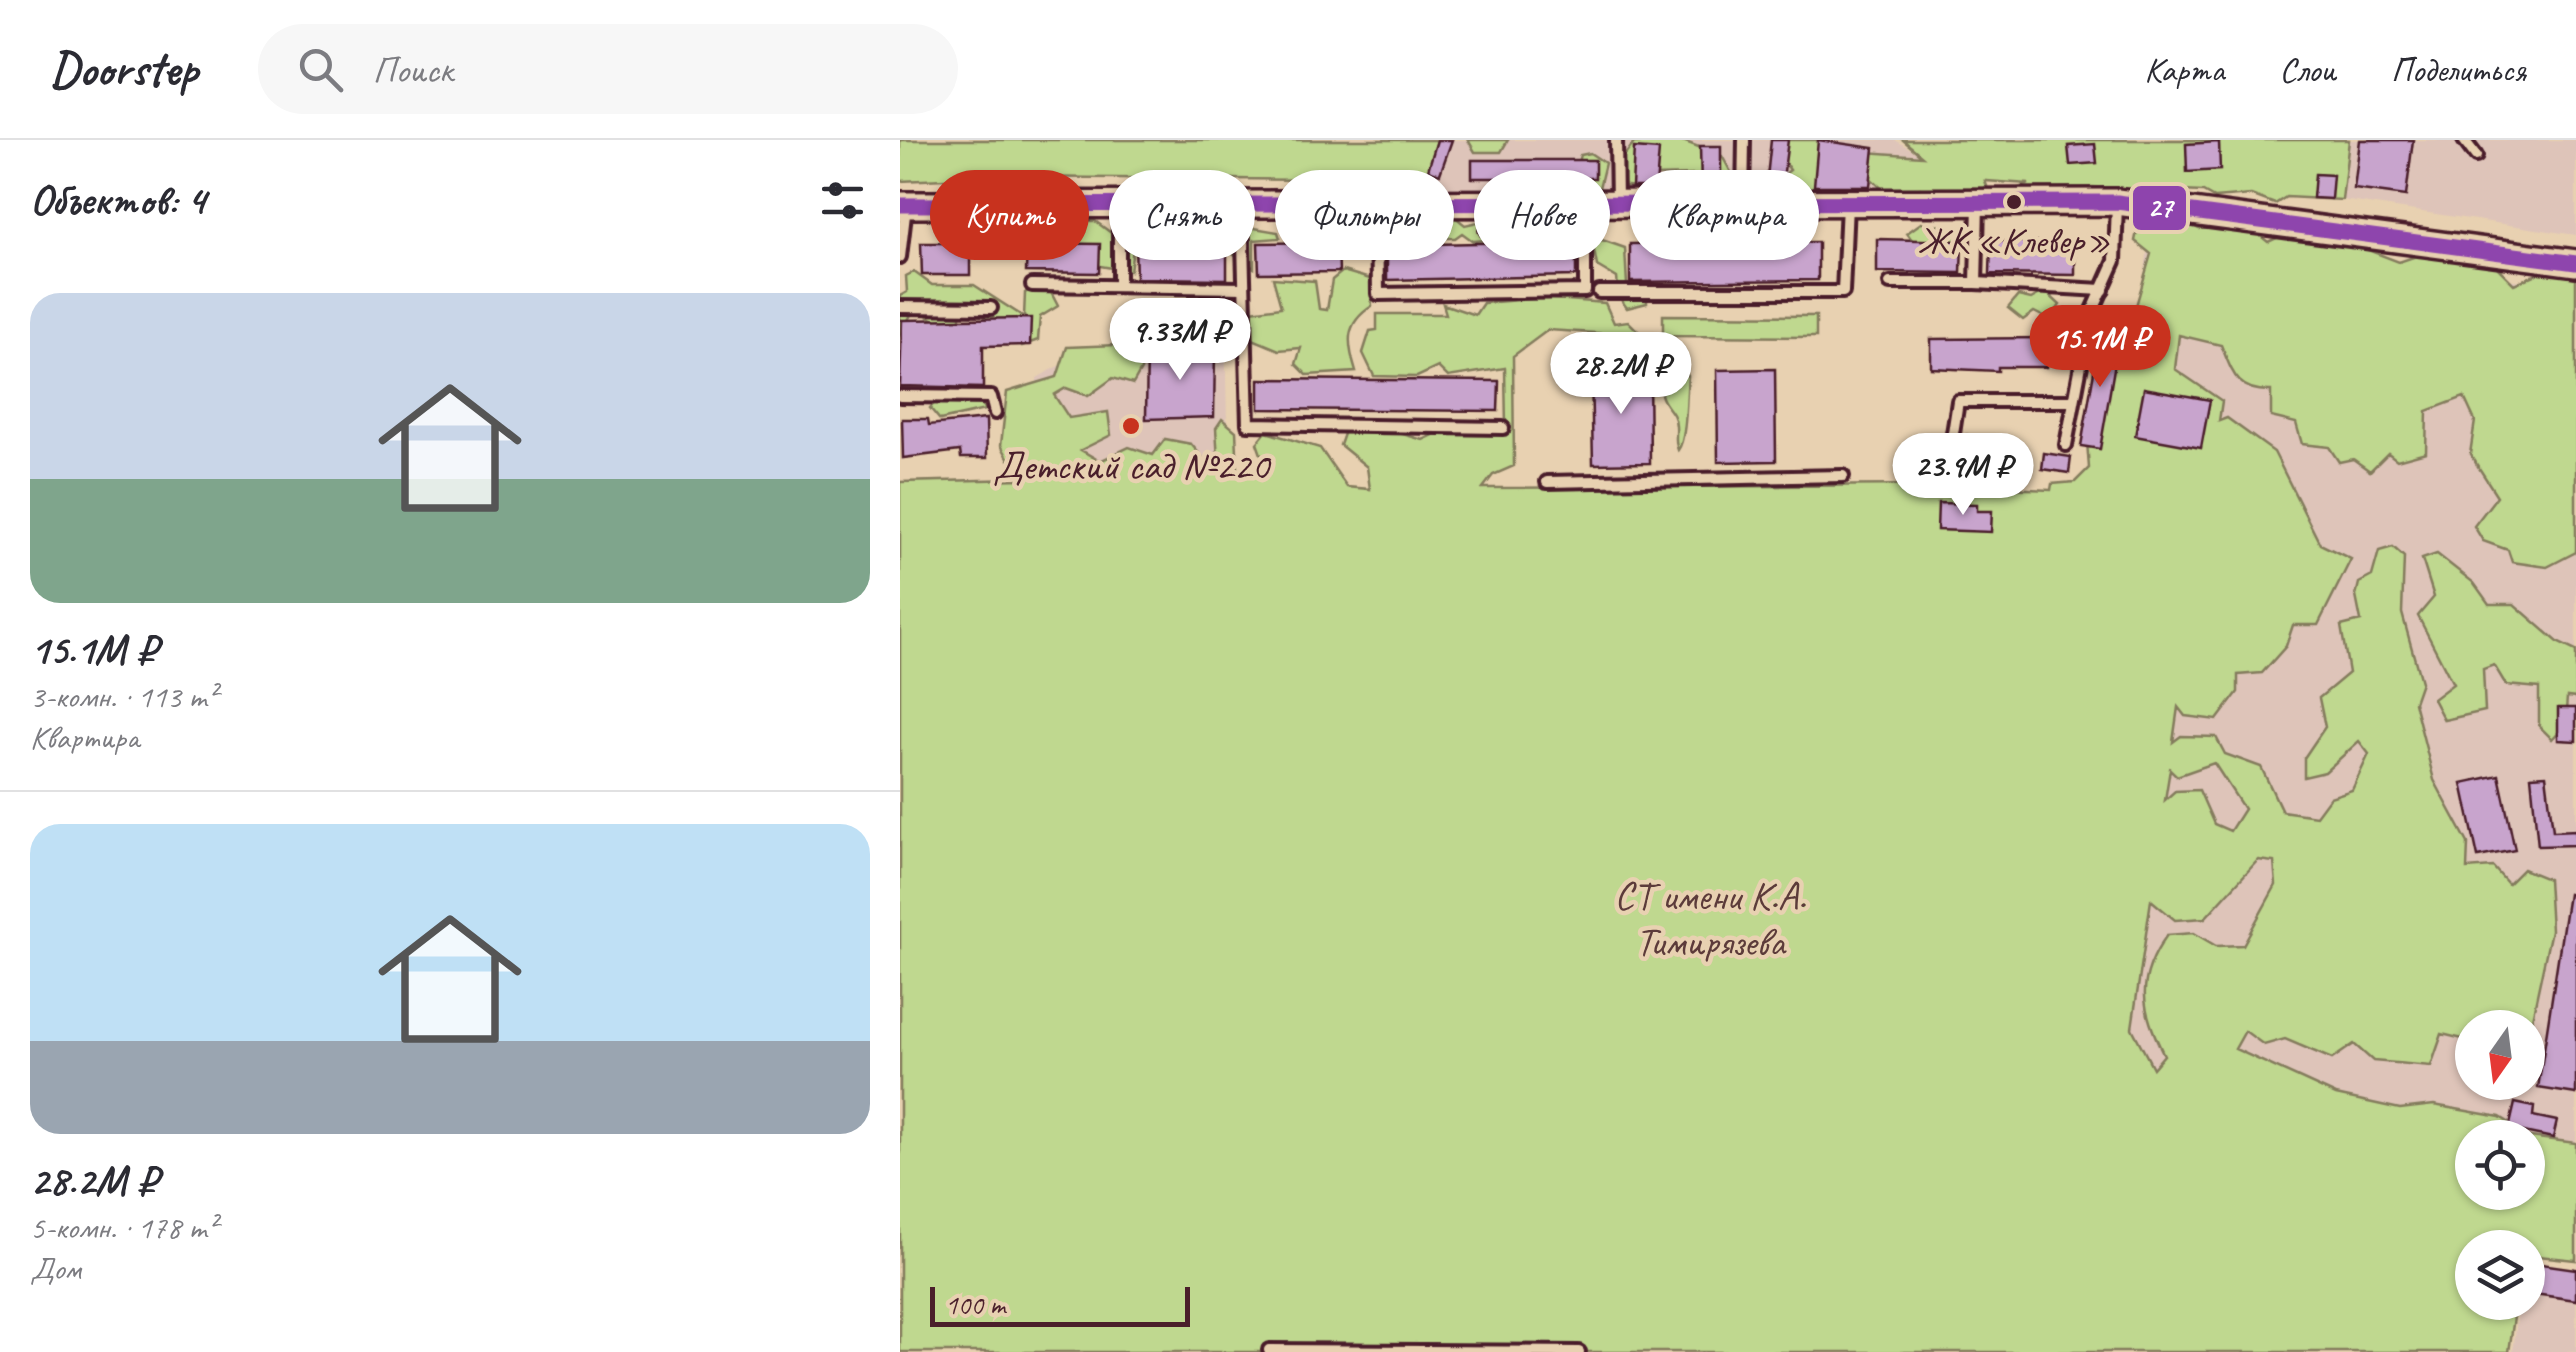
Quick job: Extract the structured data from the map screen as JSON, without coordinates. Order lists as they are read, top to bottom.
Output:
{
  "parks": ["СТ имени К.А. Тимирязева"],
  "places": ["ЖК «Клевер»", "Детский сад №220"],
  "lines": ["transit line 27"],
  "scale_bar": "100 m",
  "north": "bottom",
  "page": {
    "header": "Doorstep",
    "search": "Поиск",
    "nav": ["Карта", "Слои", "Поделиться"],
    "heading": "Объектов: 4",
    "chip": [
      "Купить",
      "Снять",
      "Фильтры",
      "Новое",
      "Квартира"
    ],
    "list": [
      {
        "name": "15.1M ₽",
        "note": "3-комн. · 113 m² · Квартира"
      },
      {
        "name": "28.2M ₽",
        "note": "5-комн. · 178 m² · Дом"
      }
    ],
    "price": [
      "9.33M ₽",
      "15.1M ₽",
      "28.2M ₽",
      "23.9M ₽"
    ],
    "scale": "100 m"
  }
}
